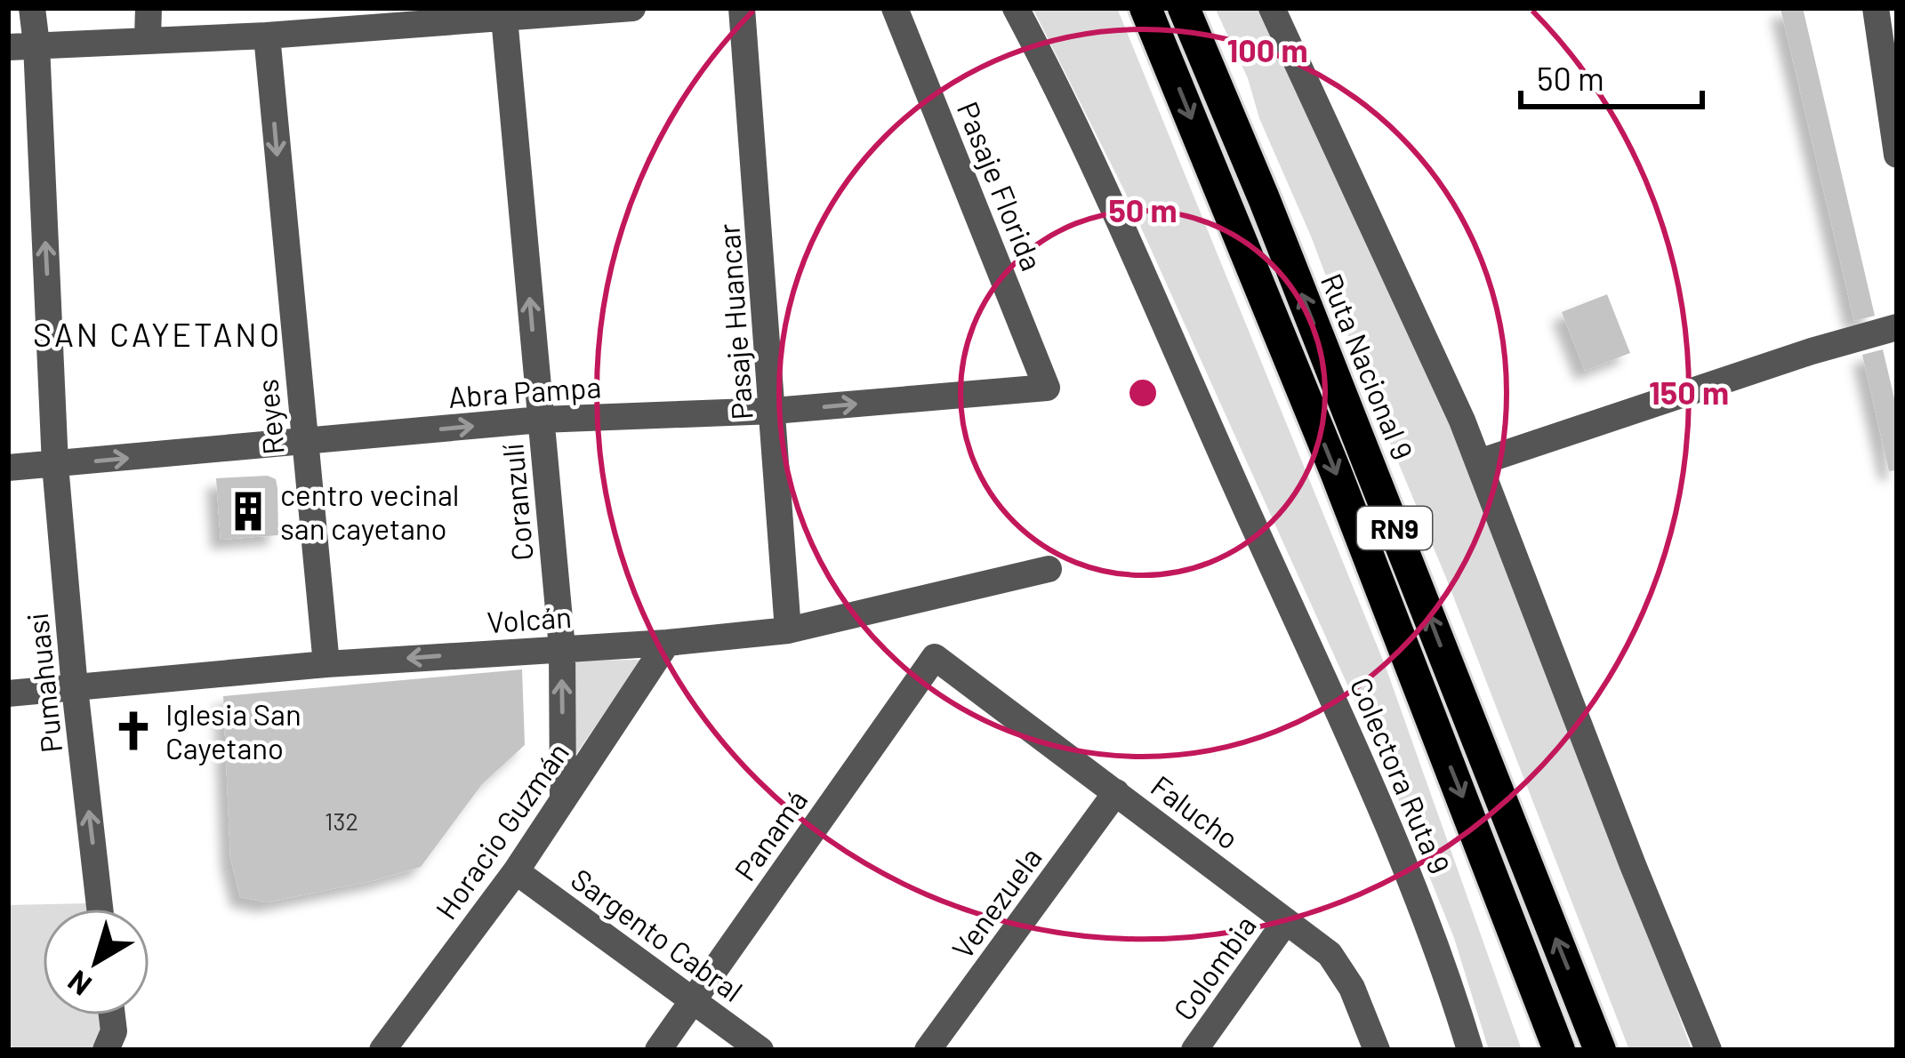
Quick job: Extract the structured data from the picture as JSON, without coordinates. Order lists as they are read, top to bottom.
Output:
{
  "streets": {
    "highway": ["Ruta Nacional 9", "RN9"],
    "street": [
      "Pasaje Florida",
      "Pasaje Huancar",
      "Abra Pampa",
      "Reyes",
      "Coranzulí",
      "Volcán",
      "Pumahuasi",
      "Colectora Ruta 9",
      "Falucho",
      "Horacio Guzmán",
      "Panamá",
      "Venezuela",
      "Sargento Cabral",
      "Colombia"
    ]
  },
  "crossings": [
    ["Pasaje Florida", "Abra Pampa"],
    ["Pasaje Huancar", "Abra Pampa"],
    ["Pasaje Huancar", "Volcán"],
    ["Abra Pampa", "Reyes"],
    ["Abra Pampa", "Coranzulí"],
    ["Abra Pampa", "Pumahuasi"],
    ["Reyes", "Volcán"],
    ["Coranzulí", "Volcán"],
    ["Coranzulí", "Horacio Guzmán"],
    ["Volcán", "Pumahuasi"],
    ["Volcán", "Horacio Guzmán"],
    ["Falucho", "Panamá"],
    ["Falucho", "Venezuela"],
    ["Falucho", "Colombia"],
    ["Horacio Guzmán", "Sargento Cabral"],
    ["Panamá", "Sargento Cabral"]
  ],
  "one_way": [
    "Abra Pampa",
    "Reyes",
    "Coranzulí",
    "Pumahuasi"
  ],
  "districts": ["SAN CAYETANO"],
  "places": {
    "building": ["centro vecinal san cayetano"],
    "church": ["Iglesia San Cayetano"]
  },
  "house_numbers": ["132"],
  "scale_bar": "50 m",
  "north": "bottom left",
  "rings": ["100 m", "50 m", "150 m"]
}
